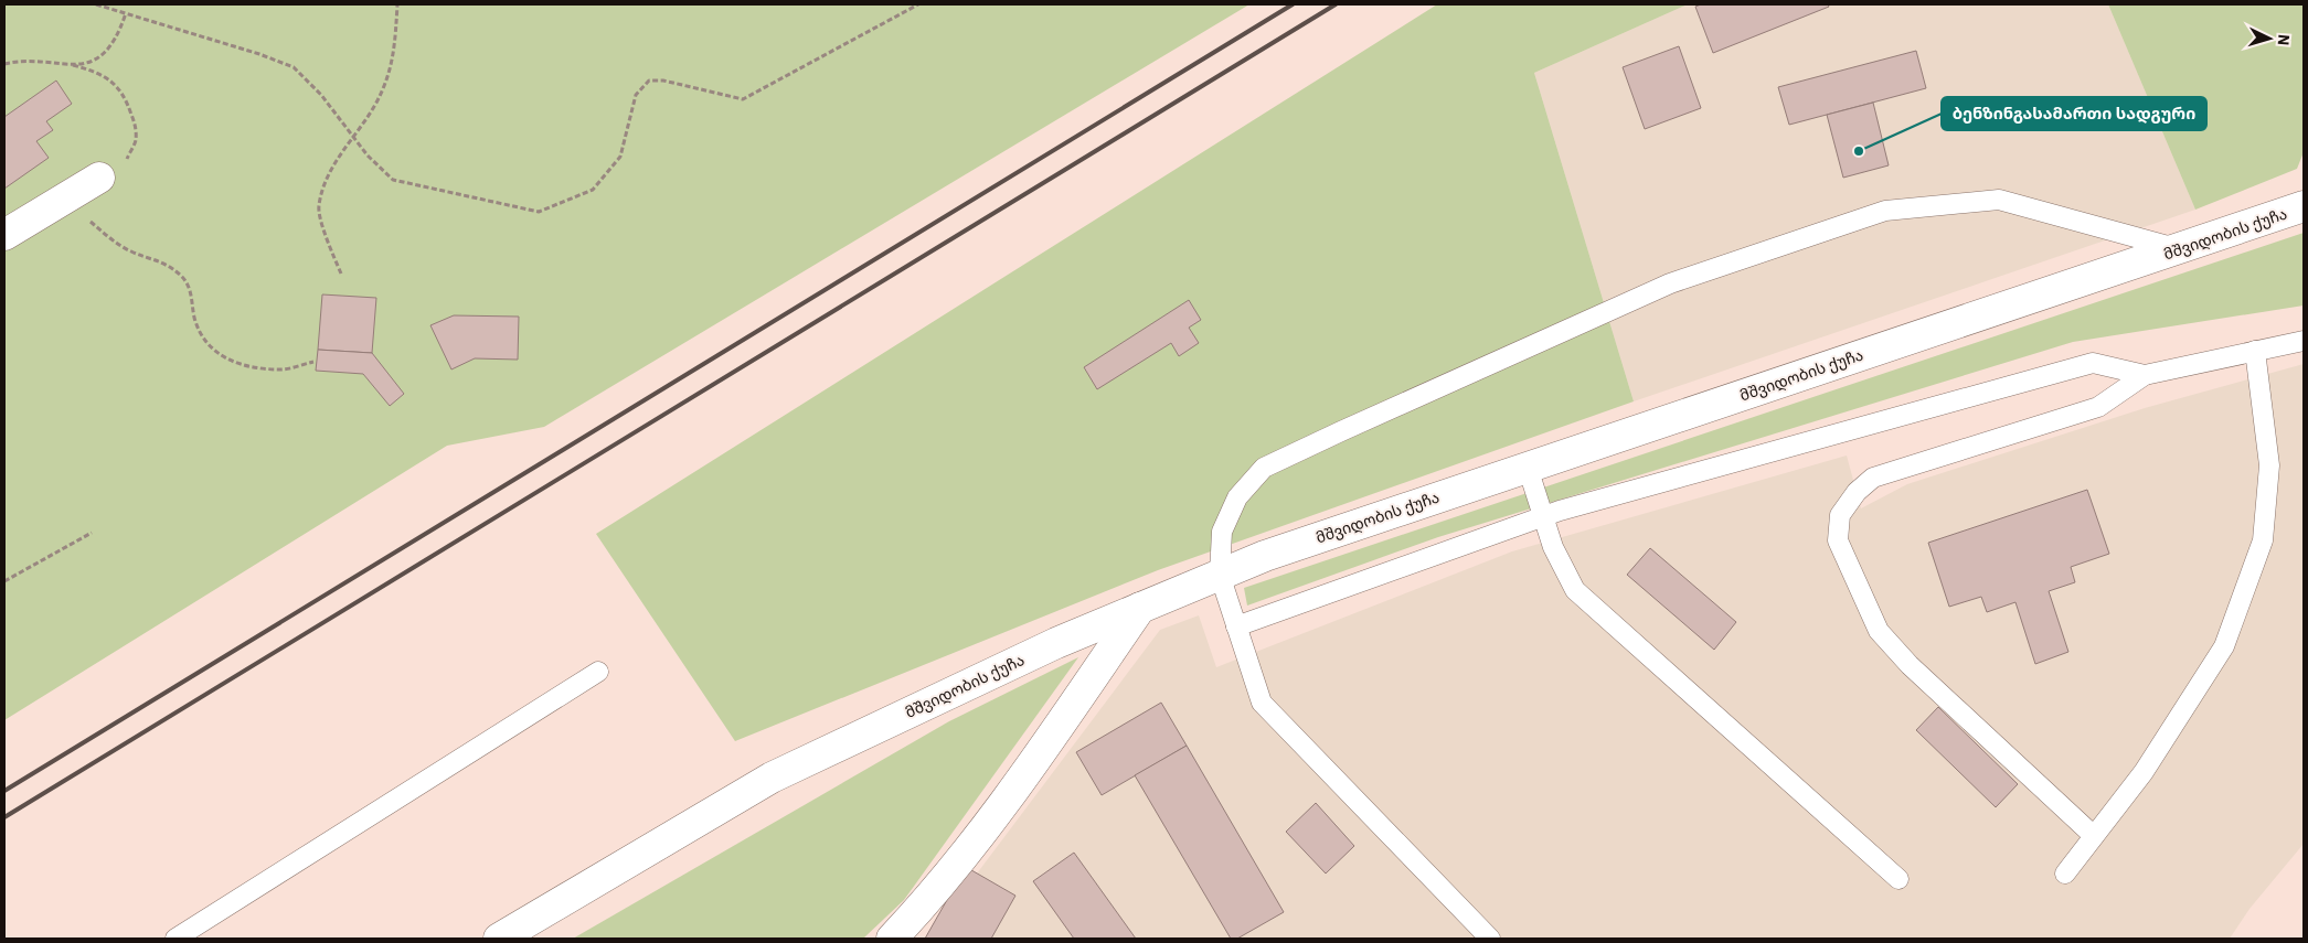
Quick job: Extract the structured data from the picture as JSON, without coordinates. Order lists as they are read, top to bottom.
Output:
{
  "streets": {
    "main road": ["მშვიდობის ქუჩა"]
  },
  "places": ["ბენზინგასამართი სადგური"],
  "north": "right"
}
